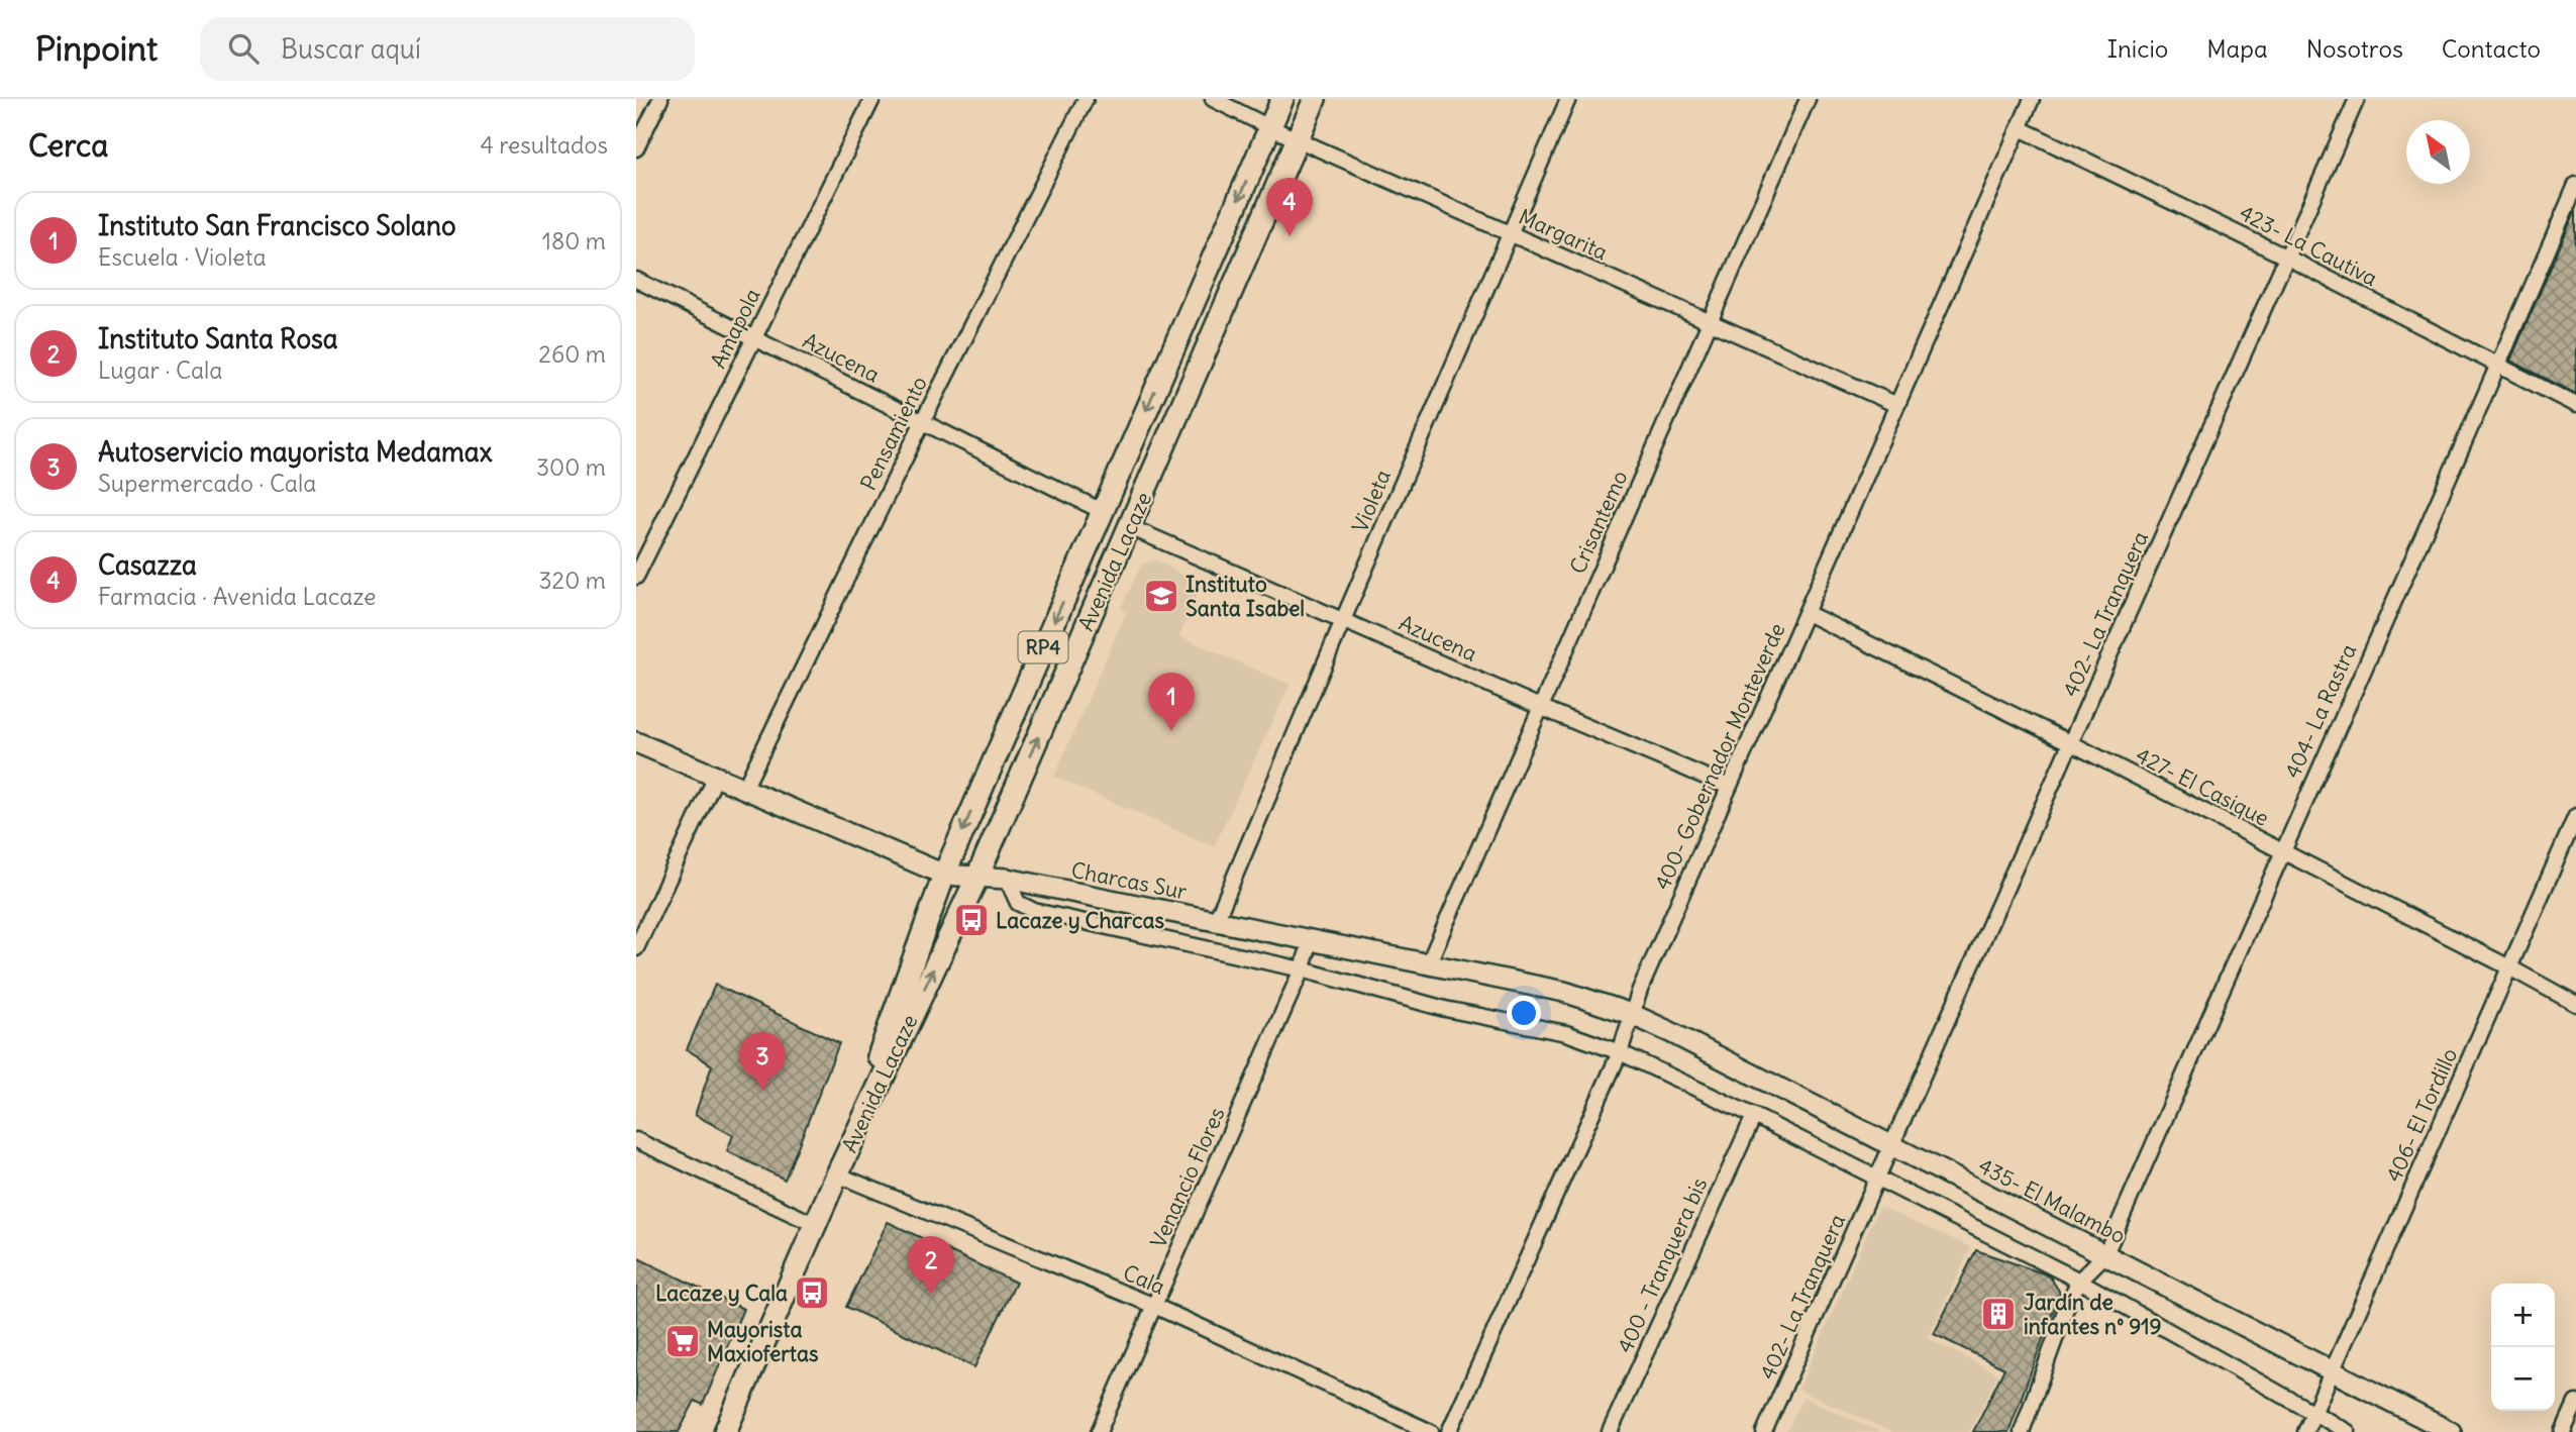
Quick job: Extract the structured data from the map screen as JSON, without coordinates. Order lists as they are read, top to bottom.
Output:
{
  "streets": {
    "main road": [
      "Avenida Lacaze",
      "RP4",
      "Charcas Sur",
      "435- El Malambo"
    ],
    "street": [
      "Margarita",
      "423- La Cautiva",
      "Amapola",
      "Azucena",
      "Pensamiento",
      "Violeta",
      "Crisantemo",
      "402- La Tranquera",
      "404- La Rastra",
      "400- Gobernador Monteverde",
      "427- El Casique",
      "406- El Tordillo",
      "Venancio Flores",
      "400 - Tranquera bis",
      "Cala"
    ]
  },
  "crossings": [
    ["Margarita", "Violeta"],
    ["Margarita", "Crisantemo"],
    ["Margarita", "Avenida Lacaze"],
    ["Margarita", "400- Gobernador Monteverde"],
    ["423- La Cautiva", "402- La Tranquera"],
    ["423- La Cautiva", "404- La Rastra"],
    ["423- La Cautiva", "400- Gobernador Monteverde"],
    ["Amapola", "Azucena"],
    ["Azucena", "Pensamiento"],
    ["Azucena", "Violeta"],
    ["Azucena", "Crisantemo"],
    ["Azucena", "Avenida Lacaze"],
    ["Azucena", "400- Gobernador Monteverde"],
    ["Pensamiento", "Charcas Sur"],
    ["Violeta", "Charcas Sur"],
    ["Crisantemo", "Charcas Sur"],
    ["Avenida Lacaze", "Charcas Sur"],
    ["Avenida Lacaze", "Cala"],
    ["402- La Tranquera", "427- El Casique"],
    ["402- La Tranquera", "435- El Malambo"],
    ["404- La Rastra", "427- El Casique"],
    ["404- La Rastra", "435- El Malambo"],
    ["400- Gobernador Monteverde", "427- El Casique"],
    ["400- Gobernador Monteverde", "Charcas Sur"],
    ["400- Gobernador Monteverde", "435- El Malambo"],
    ["427- El Casique", "406- El Tordillo"],
    ["Charcas Sur", "Venancio Flores"],
    ["Charcas Sur", "435- El Malambo"],
    ["406- El Tordillo", "435- El Malambo"],
    ["Venancio Flores", "Cala"]
  ],
  "places": {
    "school or university": ["Instituto Santa Isabel"],
    "bus stop": ["Lacaze y Charcas", "Lacaze y Cala"],
    "building": ["Jardín de infantes n° 919"],
    "supermarket": ["Mayorista Maxiofertas"]
  },
  "north": "top left",
  "page": {
    "header": "Pinpoint",
    "search": "Buscar aquí",
    "nav": [
      "Inicio",
      "Mapa",
      "Nosotros",
      "Contacto"
    ],
    "heading": ["Cerca", "4 resultados"],
    "pins": [
      "4",
      "1",
      "3",
      "2"
    ],
    "list": [
      {
        "mark": "1",
        "name": "Instituto San Francisco Solano",
        "note": "Escuela · Violeta",
        "value": "180 m"
      },
      {
        "mark": "2",
        "name": "Instituto Santa Rosa",
        "note": "Lugar · Cala",
        "value": "260 m"
      },
      {
        "mark": "3",
        "name": "Autoservicio mayorista Medamax",
        "note": "Supermercado · Cala",
        "value": "300 m"
      },
      {
        "mark": "4",
        "name": "Casazza",
        "note": "Farmacia · Avenida Lacaze",
        "value": "320 m"
      }
    ],
    "map_buttons": ["+", "−"]
  }
}
